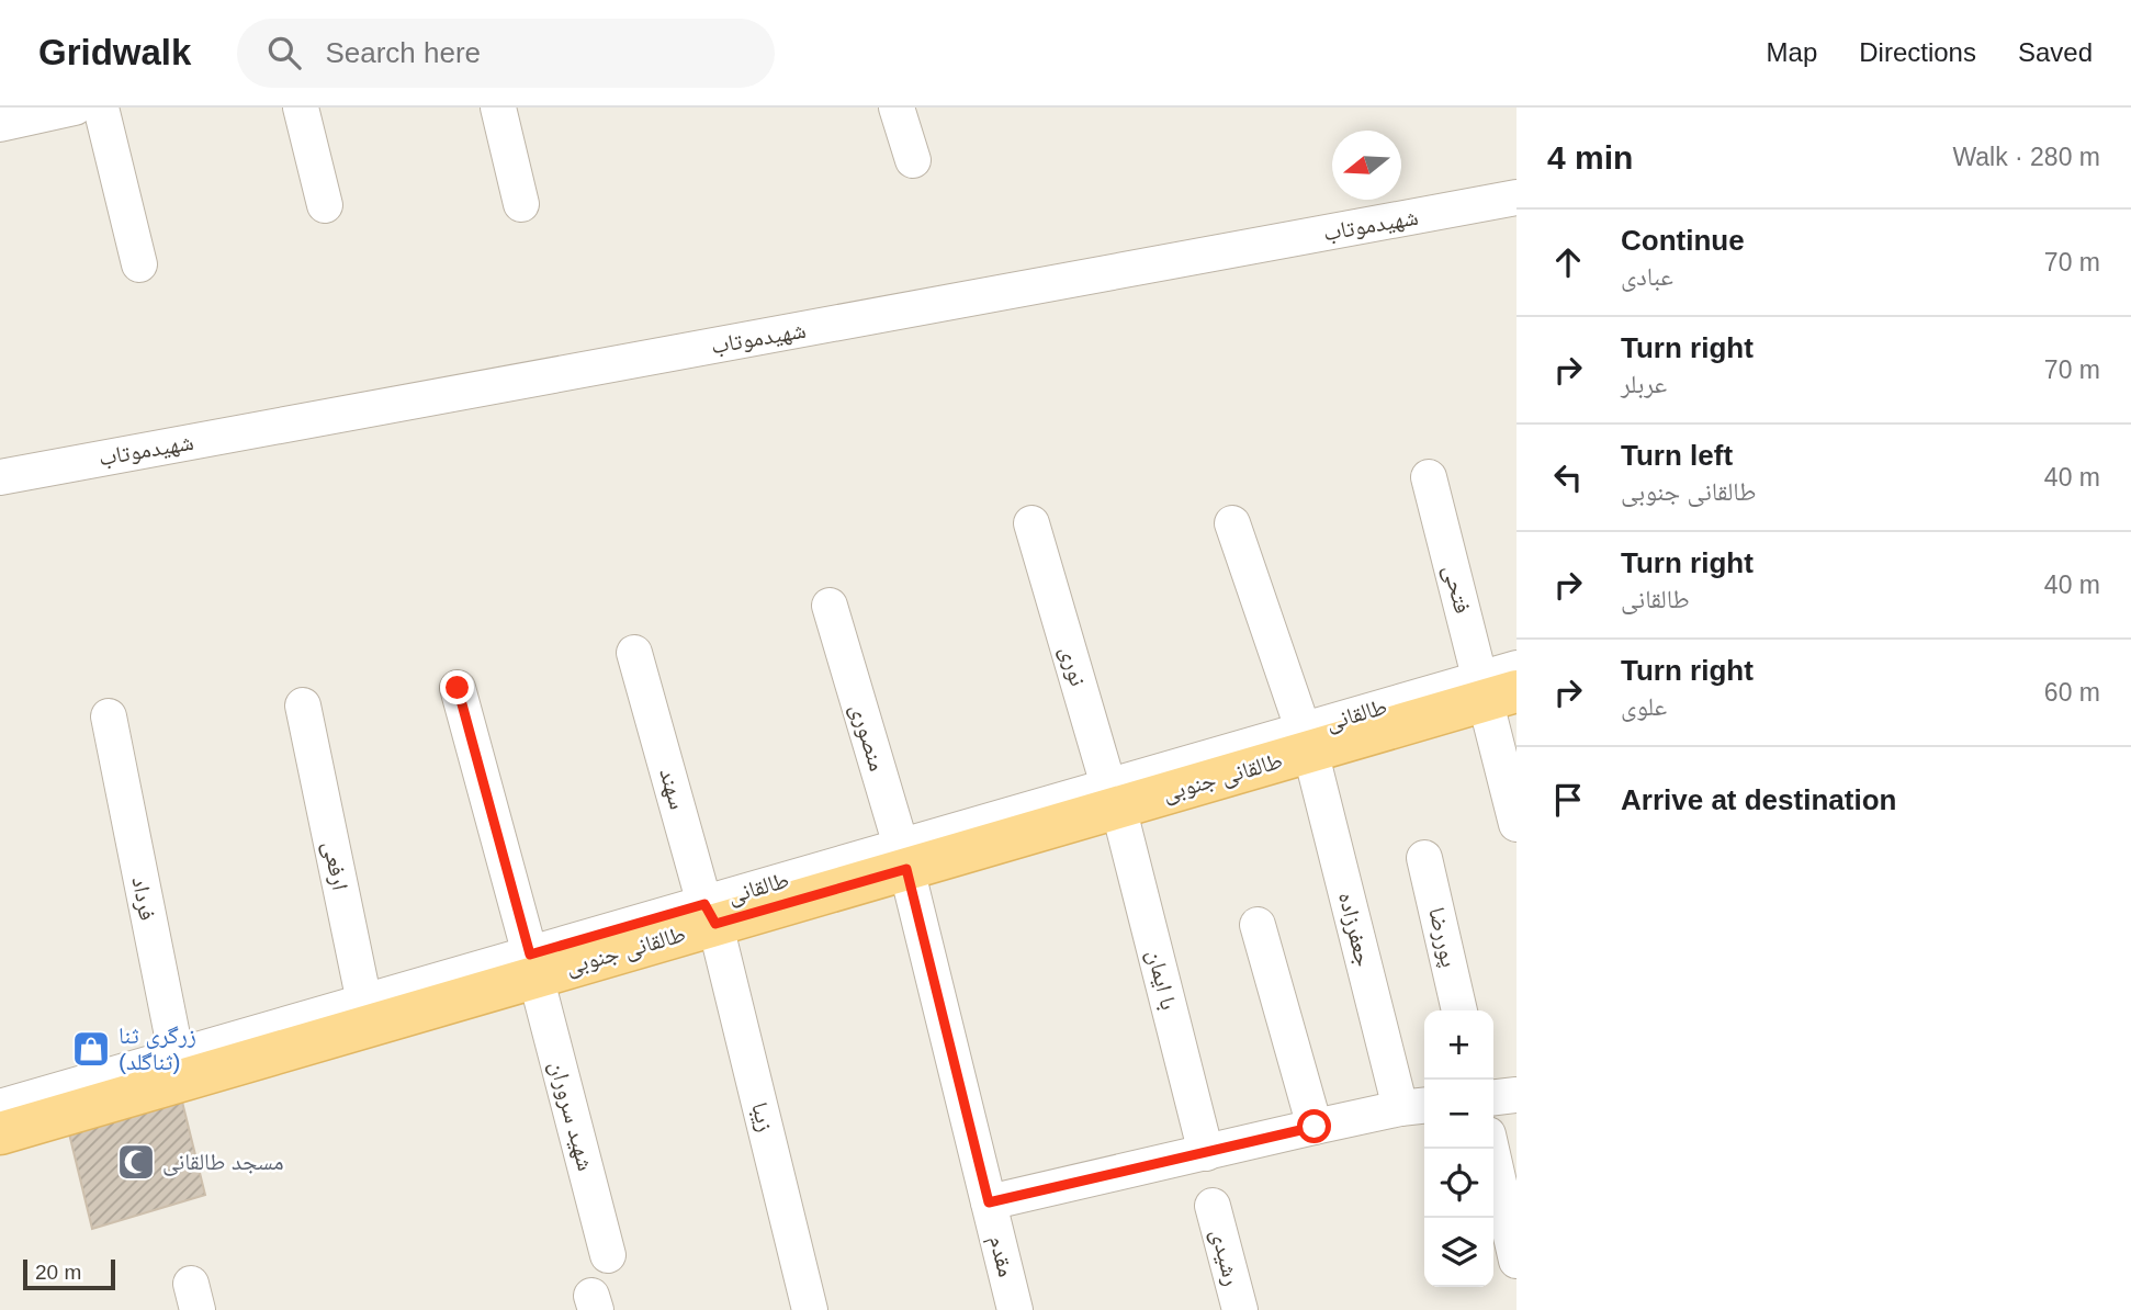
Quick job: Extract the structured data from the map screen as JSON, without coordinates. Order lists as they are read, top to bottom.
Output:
{
  "streets": {
    "main road": ["طالقانی جنوبی"],
    "street": [
      "شهیدموتاب",
      "فتحی",
      "نوری",
      "منصوری",
      "سهند",
      "ارفعی",
      "فرداد",
      "جعفرزاده",
      "پوررضا",
      "با ایمان",
      "شهید سروران",
      "زیبا",
      "مقدم",
      "رشیدی"
    ]
  },
  "crossings": [
    ["فتحی", "طالقانی جنوبی"],
    ["نوری", "طالقانی جنوبی"],
    ["نوری", "با ایمان"],
    ["منصوری", "طالقانی جنوبی"],
    ["منصوری", "مقدم"],
    ["طالقانی جنوبی", "سهند"],
    ["طالقانی جنوبی", "ارفعی"],
    ["طالقانی جنوبی", "فرداد"],
    ["طالقانی جنوبی", "جعفرزاده"],
    ["طالقانی جنوبی", "با ایمان"],
    ["طالقانی جنوبی", "شهید سروران"],
    ["طالقانی جنوبی", "زیبا"],
    ["سهند", "زیبا"]
  ],
  "places": {
    "shop": ["زرگری ثنا (ثناگلد)"],
    "mosque": ["مسجد طالقانی"]
  },
  "scale_bar": "20 m",
  "north": "left",
  "page": {
    "header": "Gridwalk",
    "search": "Search here",
    "nav": ["Map", "Directions", "Saved"],
    "heading": ["4 min", "Walk · 280 m"],
    "list": [
      ["Continue", "عبادی", "70 m"],
      ["Turn right", "عربلر", "70 m"],
      ["Turn left", "طالقانی جنوبی", "40 m"],
      ["Turn right", "طالقانی", "40 m"],
      ["Turn right", "علوی", "60 m"],
      "Arrive at destination"
    ],
    "map_buttons": ["+", "−"],
    "scale": "20 m"
  }
}
